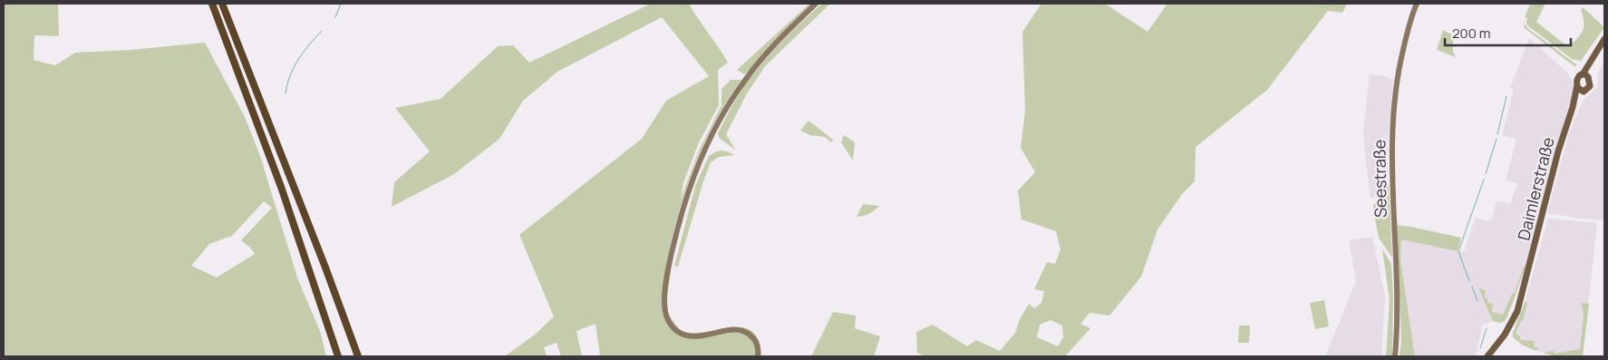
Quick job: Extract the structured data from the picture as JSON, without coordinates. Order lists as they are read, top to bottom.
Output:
{
  "streets": {
    "main road": ["Seestraße", "Daimlerstraße"]
  },
  "scale_bar": "200 m"
}
